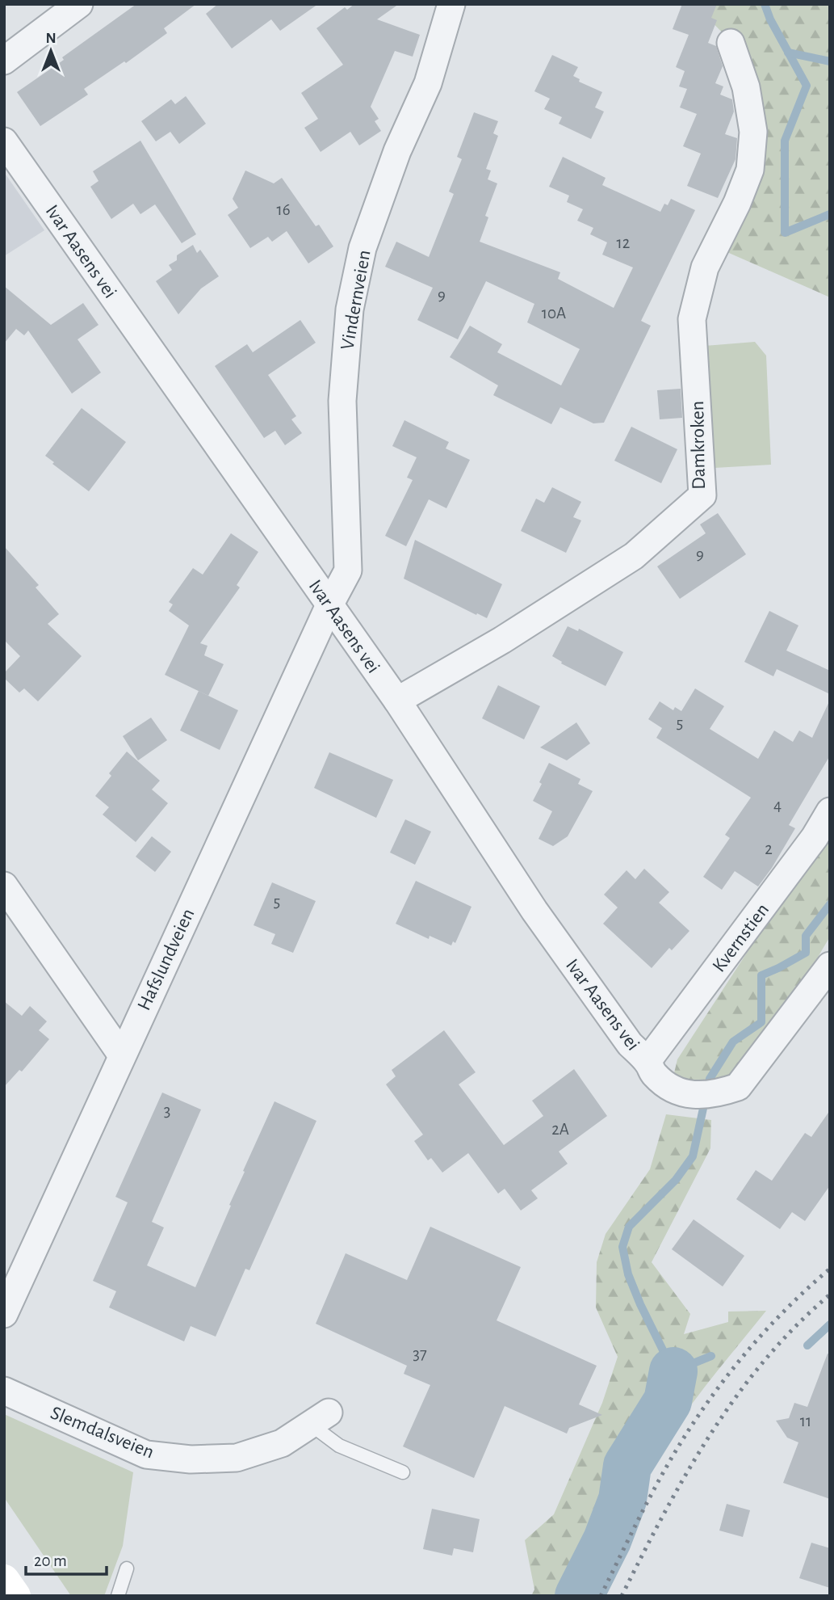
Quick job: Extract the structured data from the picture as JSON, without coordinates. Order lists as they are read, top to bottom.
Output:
{
  "streets": {
    "street": [
      "Ivar Aasens vei",
      "Vindernveien",
      "Damkroken",
      "Kvernstien",
      "Hafslundveien",
      "Slemdalsveien"
    ]
  },
  "crossings": [
    ["Ivar Aasens vei", "Vindernveien"],
    ["Ivar Aasens vei", "Damkroken"],
    ["Ivar Aasens vei", "Kvernstien"],
    ["Ivar Aasens vei", "Hafslundveien"],
    ["Vindernveien", "Hafslundveien"]
  ],
  "house_numbers": [
    "16",
    "12",
    "9",
    "10A",
    "9",
    "5",
    "4",
    "2",
    "5",
    "3",
    "2A",
    "37",
    "11"
  ],
  "scale_bar": "20 m",
  "north": "top"
}
